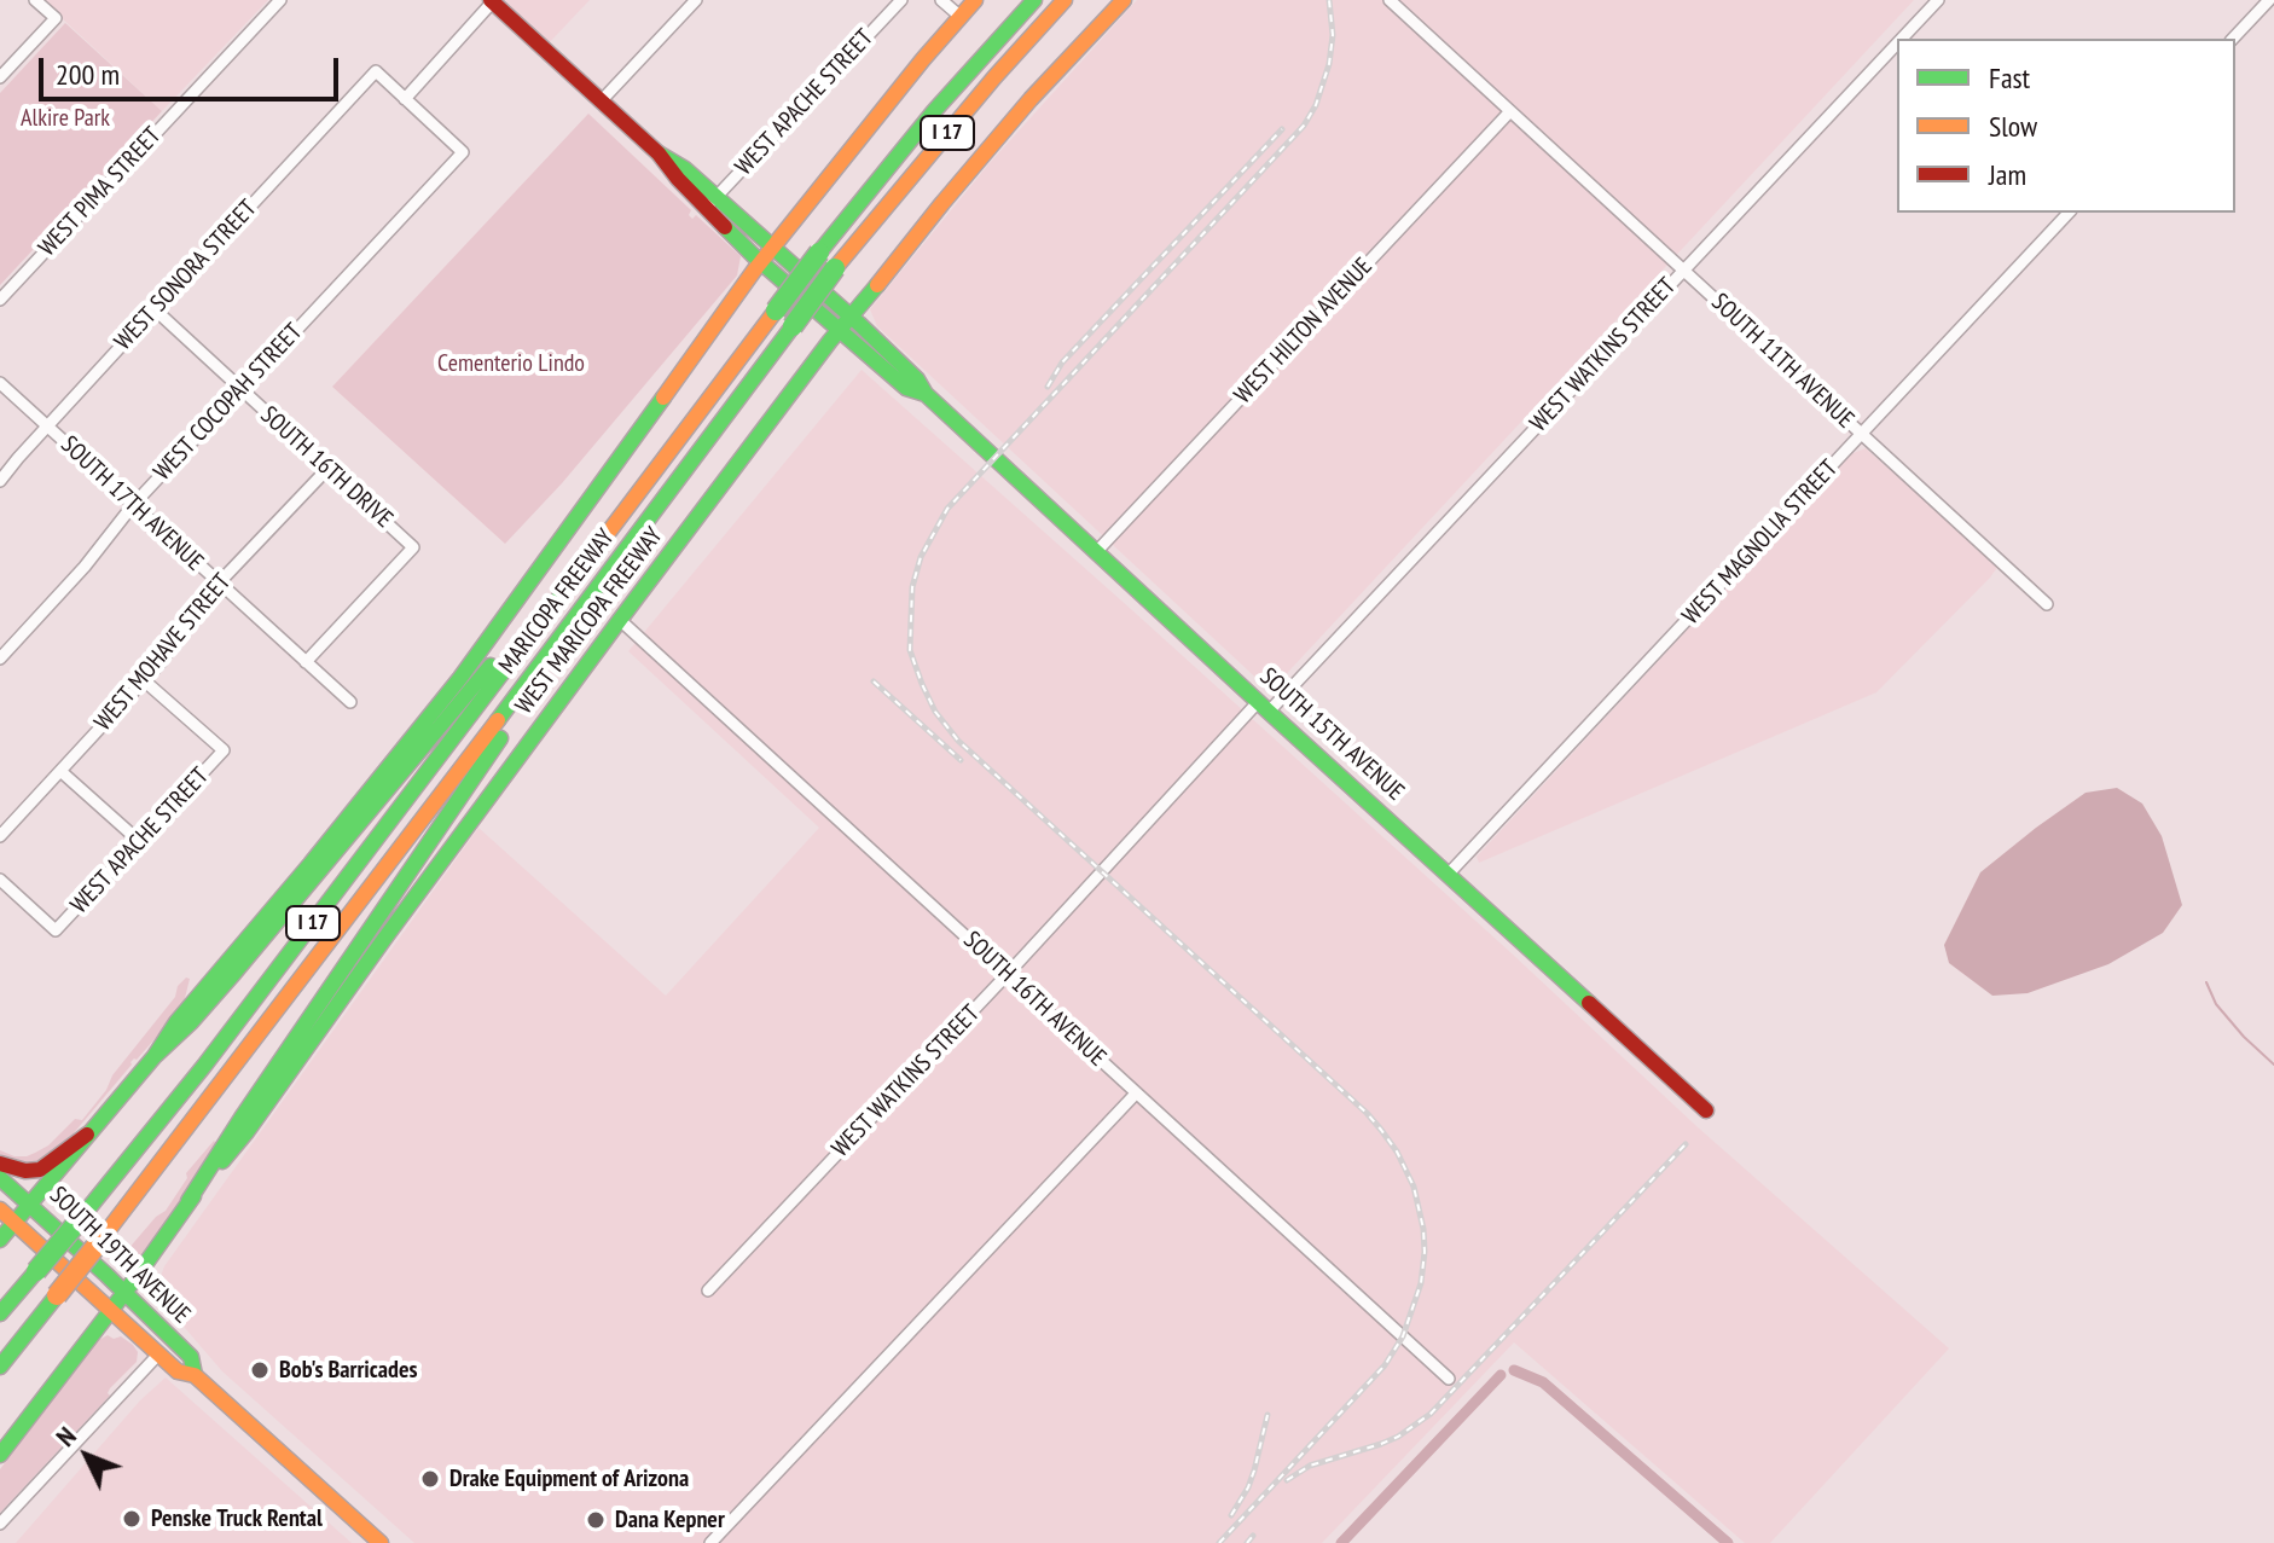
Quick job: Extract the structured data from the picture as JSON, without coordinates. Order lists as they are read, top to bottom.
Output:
{
  "streets": {
    "main road": [
      "I 17",
      "MARICOPA FREEWAY",
      "WEST MARICOPA FREEWAY",
      "SOUTH 15TH AVENUE",
      "SOUTH 19TH AVENUE"
    ],
    "street": [
      "WEST APACHE STREET",
      "WEST PIMA STREET",
      "WEST SONORA STREET",
      "WEST HILTON AVENUE",
      "WEST WATKINS STREET",
      "SOUTH 11TH AVENUE",
      "WEST COCOPAH STREET",
      "SOUTH 16TH DRIVE",
      "SOUTH 17TH AVENUE",
      "WEST MAGNOLIA STREET",
      "WEST MOHAVE STREET",
      "SOUTH 16TH AVENUE"
    ]
  },
  "crossings": [
    ["WEST APACHE STREET", "WEST MOHAVE STREET"],
    ["WEST APACHE STREET", "SOUTH 15TH AVENUE"],
    ["WEST SONORA STREET", "WEST COCOPAH STREET"],
    ["WEST SONORA STREET", "SOUTH 16TH DRIVE"],
    ["WEST SONORA STREET", "SOUTH 17TH AVENUE"],
    ["WEST HILTON AVENUE", "SOUTH 11TH AVENUE"],
    ["WEST HILTON AVENUE", "SOUTH 15TH AVENUE"],
    ["WEST WATKINS STREET", "SOUTH 11TH AVENUE"],
    ["WEST WATKINS STREET", "SOUTH 15TH AVENUE"],
    ["WEST WATKINS STREET", "SOUTH 16TH AVENUE"],
    ["SOUTH 11TH AVENUE", "WEST MAGNOLIA STREET"],
    ["WEST COCOPAH STREET", "SOUTH 16TH DRIVE"],
    ["WEST COCOPAH STREET", "SOUTH 17TH AVENUE"],
    ["SOUTH 16TH DRIVE", "SOUTH 17TH AVENUE"],
    ["SOUTH 16TH DRIVE", "WEST MOHAVE STREET"],
    ["SOUTH 17TH AVENUE", "WEST MOHAVE STREET"],
    ["WEST MAGNOLIA STREET", "SOUTH 15TH AVENUE"],
    ["WEST MARICOPA FREEWAY", "SOUTH 15TH AVENUE"],
    ["WEST MARICOPA FREEWAY", "SOUTH 16TH AVENUE"],
    ["WEST MARICOPA FREEWAY", "SOUTH 19TH AVENUE"]
  ],
  "parks": ["Alkire Park", "Cementerio Lindo"],
  "places": [
    "Bob's Barricades",
    "Drake Equipment of Arizona",
    "Penske Truck Rental",
    "Dana Kepner"
  ],
  "legend": ["Fast", "Slow", "Jam"],
  "scale_bar": "200 m",
  "north": "top left"
}
